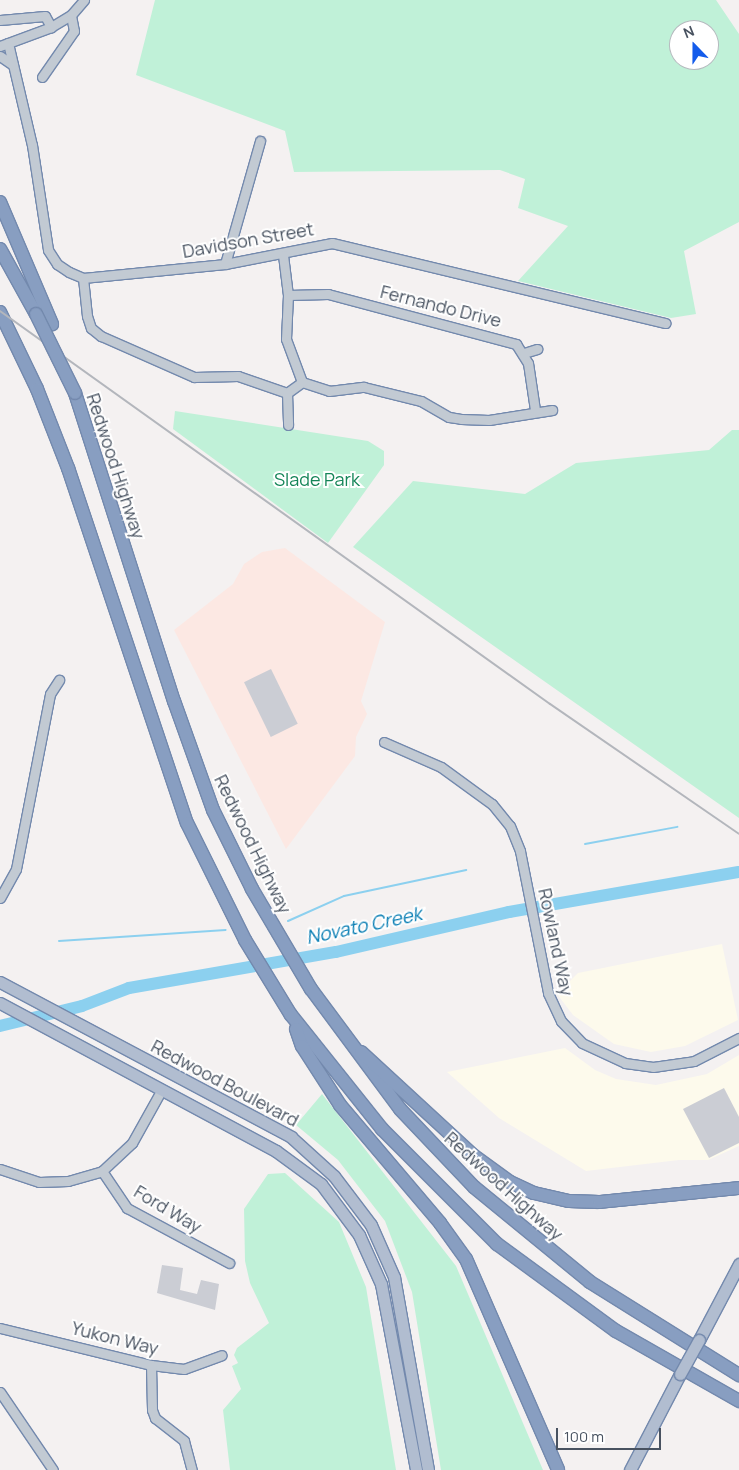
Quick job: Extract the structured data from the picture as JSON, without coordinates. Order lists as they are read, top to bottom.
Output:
{
  "streets": {
    "highway": ["Redwood Highway"],
    "main road": ["Redwood Boulevard"],
    "street": [
      "Davidson Street",
      "Fernando Drive",
      "Rowland Way",
      "Ford Way",
      "Yukon Way"
    ]
  },
  "water": ["Novato Creek"],
  "parks": ["Slade Park"],
  "scale_bar": "100 m",
  "north": "top"
}
